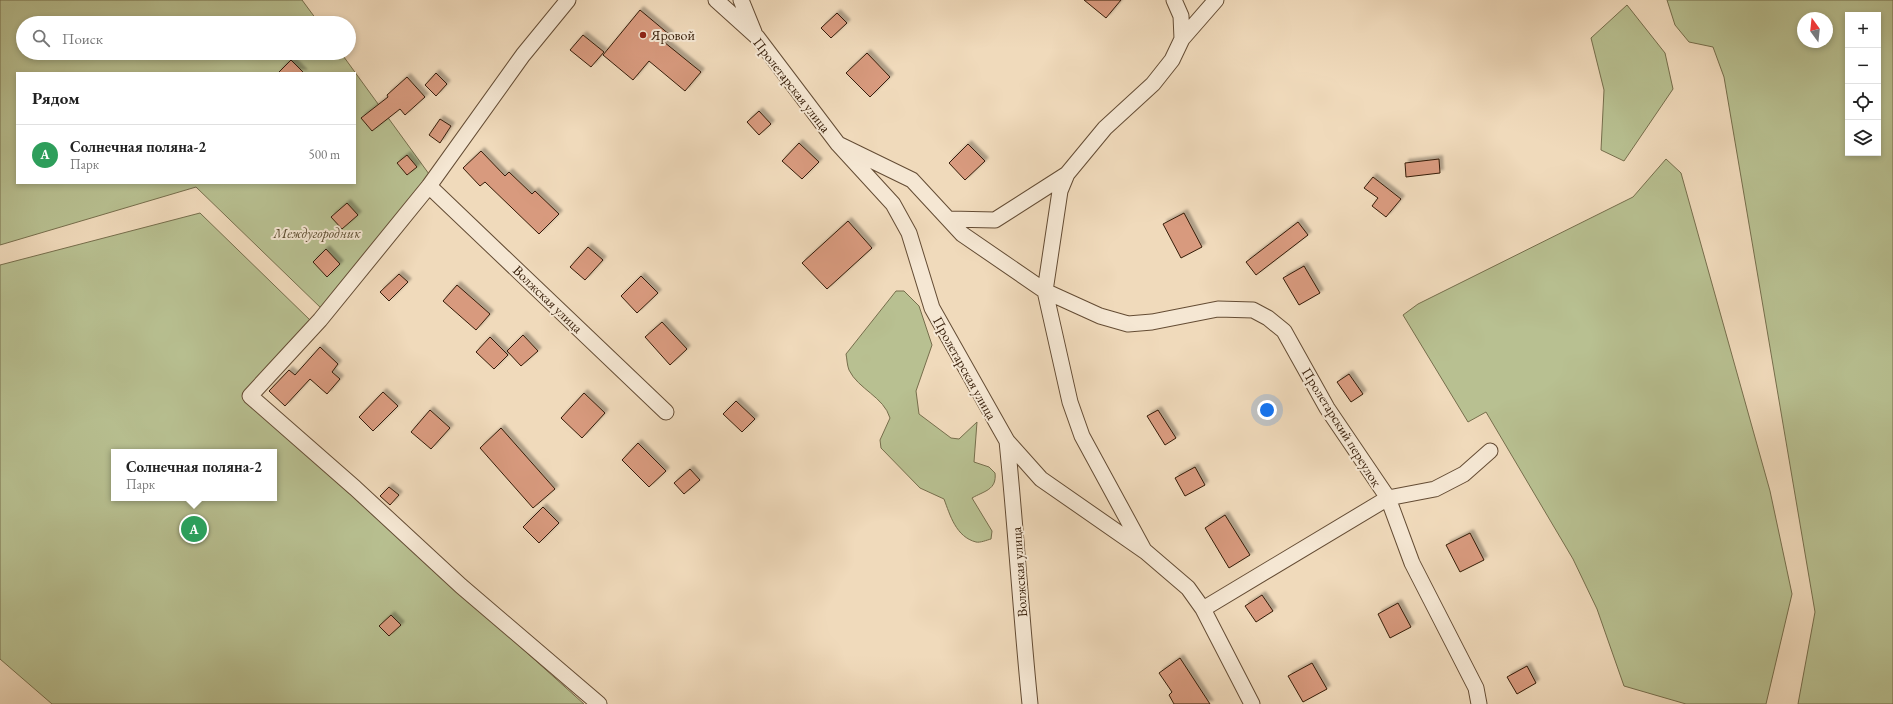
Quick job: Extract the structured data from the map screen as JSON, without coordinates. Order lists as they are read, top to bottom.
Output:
{
  "streets": {
    "street": ["Пролетарская улица", "Волжская улица", "Пролетарский переулок"]
  },
  "crossings": [
    ["Пролетарская улица", "Волжская улица"],
    ["Пролетарская улица", "Пролетарский переулок"]
  ],
  "parks": ["Междугородник"],
  "places": ["Яровой"],
  "north": "top",
  "page": {
    "map_buttons": ["+", "−"],
    "search": "Поиск",
    "heading": "Рядом",
    "list": [
      {
        "mark": "A",
        "name": "Солнечная поляна-2",
        "note": "Парк",
        "value": "500 m"
      }
    ],
    "popup": ["Солнечная поляна-2", "Парк"],
    "pins": "A"
  }
}
